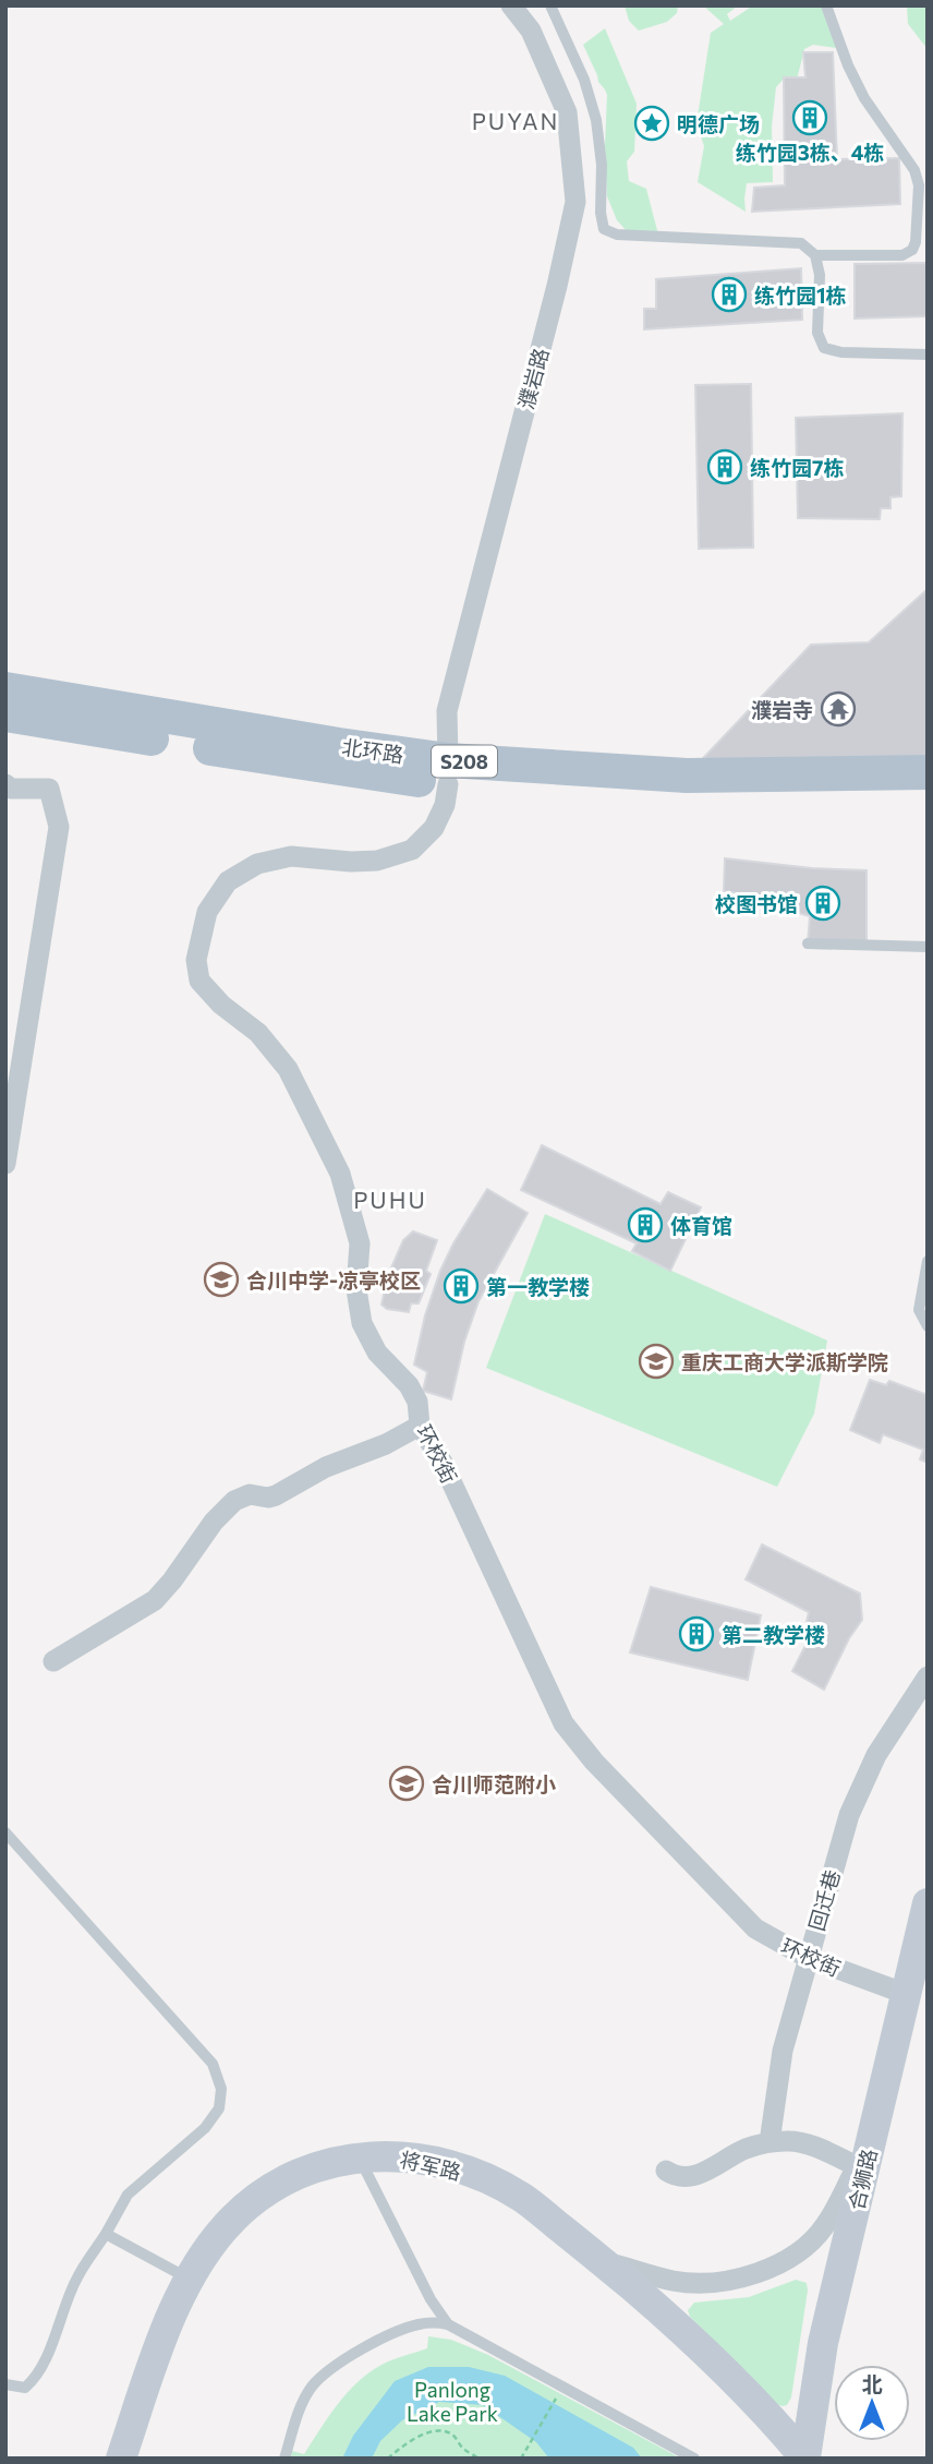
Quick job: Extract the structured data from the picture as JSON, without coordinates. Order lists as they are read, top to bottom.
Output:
{
  "streets": {
    "main road": [
      "北环路",
      "S208",
      "将军路",
      "合狮路"
    ],
    "street": ["濮岩路", "环校街", "回迁巷"]
  },
  "crossings": [
    ["濮岩路", "北环路"],
    ["濮岩路", "环校街"],
    ["北环路", "环校街"],
    ["环校街", "回迁巷"],
    ["环校街", "合狮路"],
    ["将军路", "合狮路"]
  ],
  "districts": ["PUYAN", "PUHU"],
  "parks": ["Panlong Lake Park"],
  "places": {
    "building": [
      "练竹园3栋、4栋",
      "练竹园1栋",
      "练竹园7栋",
      "校图书馆",
      "体育馆",
      "第一教学楼",
      "第二教学楼"
    ],
    "place": ["明德广场"],
    "temple": ["濮岩寺"],
    "school or university": ["合川中学-凉亭校区", "重庆工商大学派斯学院", "合川师范附小"]
  },
  "north": "top"
}
